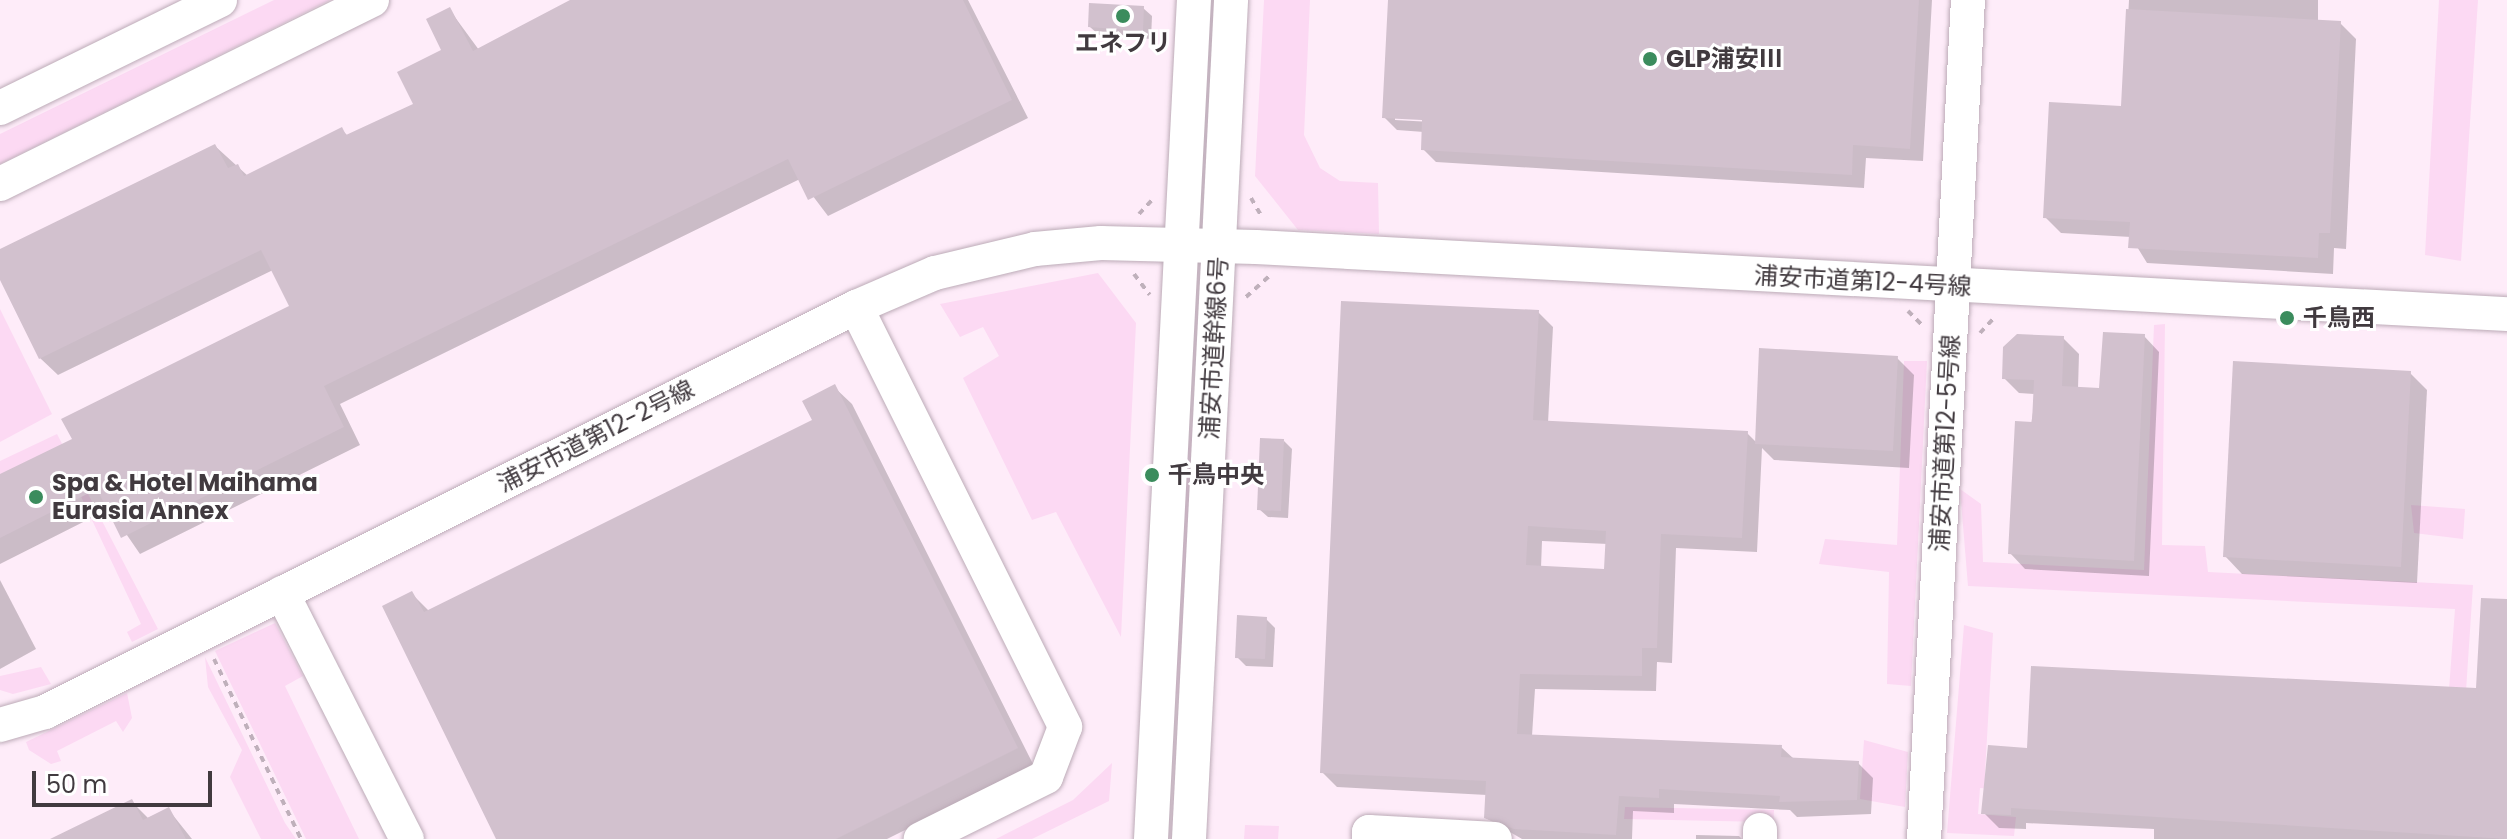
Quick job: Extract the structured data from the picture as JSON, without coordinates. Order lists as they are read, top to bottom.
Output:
{
  "streets": {
    "street": [
      "浦安市道第12-4号線",
      "浦安市道幹線6号",
      "浦安市道第12-2号線",
      "浦安市道第12-5号線"
    ]
  },
  "crossings": [
    ["浦安市道第12-4号線", "浦安市道幹線6号"],
    ["浦安市道第12-4号線", "浦安市道第12-2号線"],
    ["浦安市道第12-4号線", "浦安市道第12-5号線"],
    ["浦安市道幹線6号", "浦安市道第12-2号線"]
  ],
  "places": [
    "エネフリ",
    "GLP浦安Ⅲ",
    "千鳥西",
    "千鳥中央",
    "Spa & Hotel Maihama Eurasia Annex"
  ],
  "scale_bar": "50 m"
}
